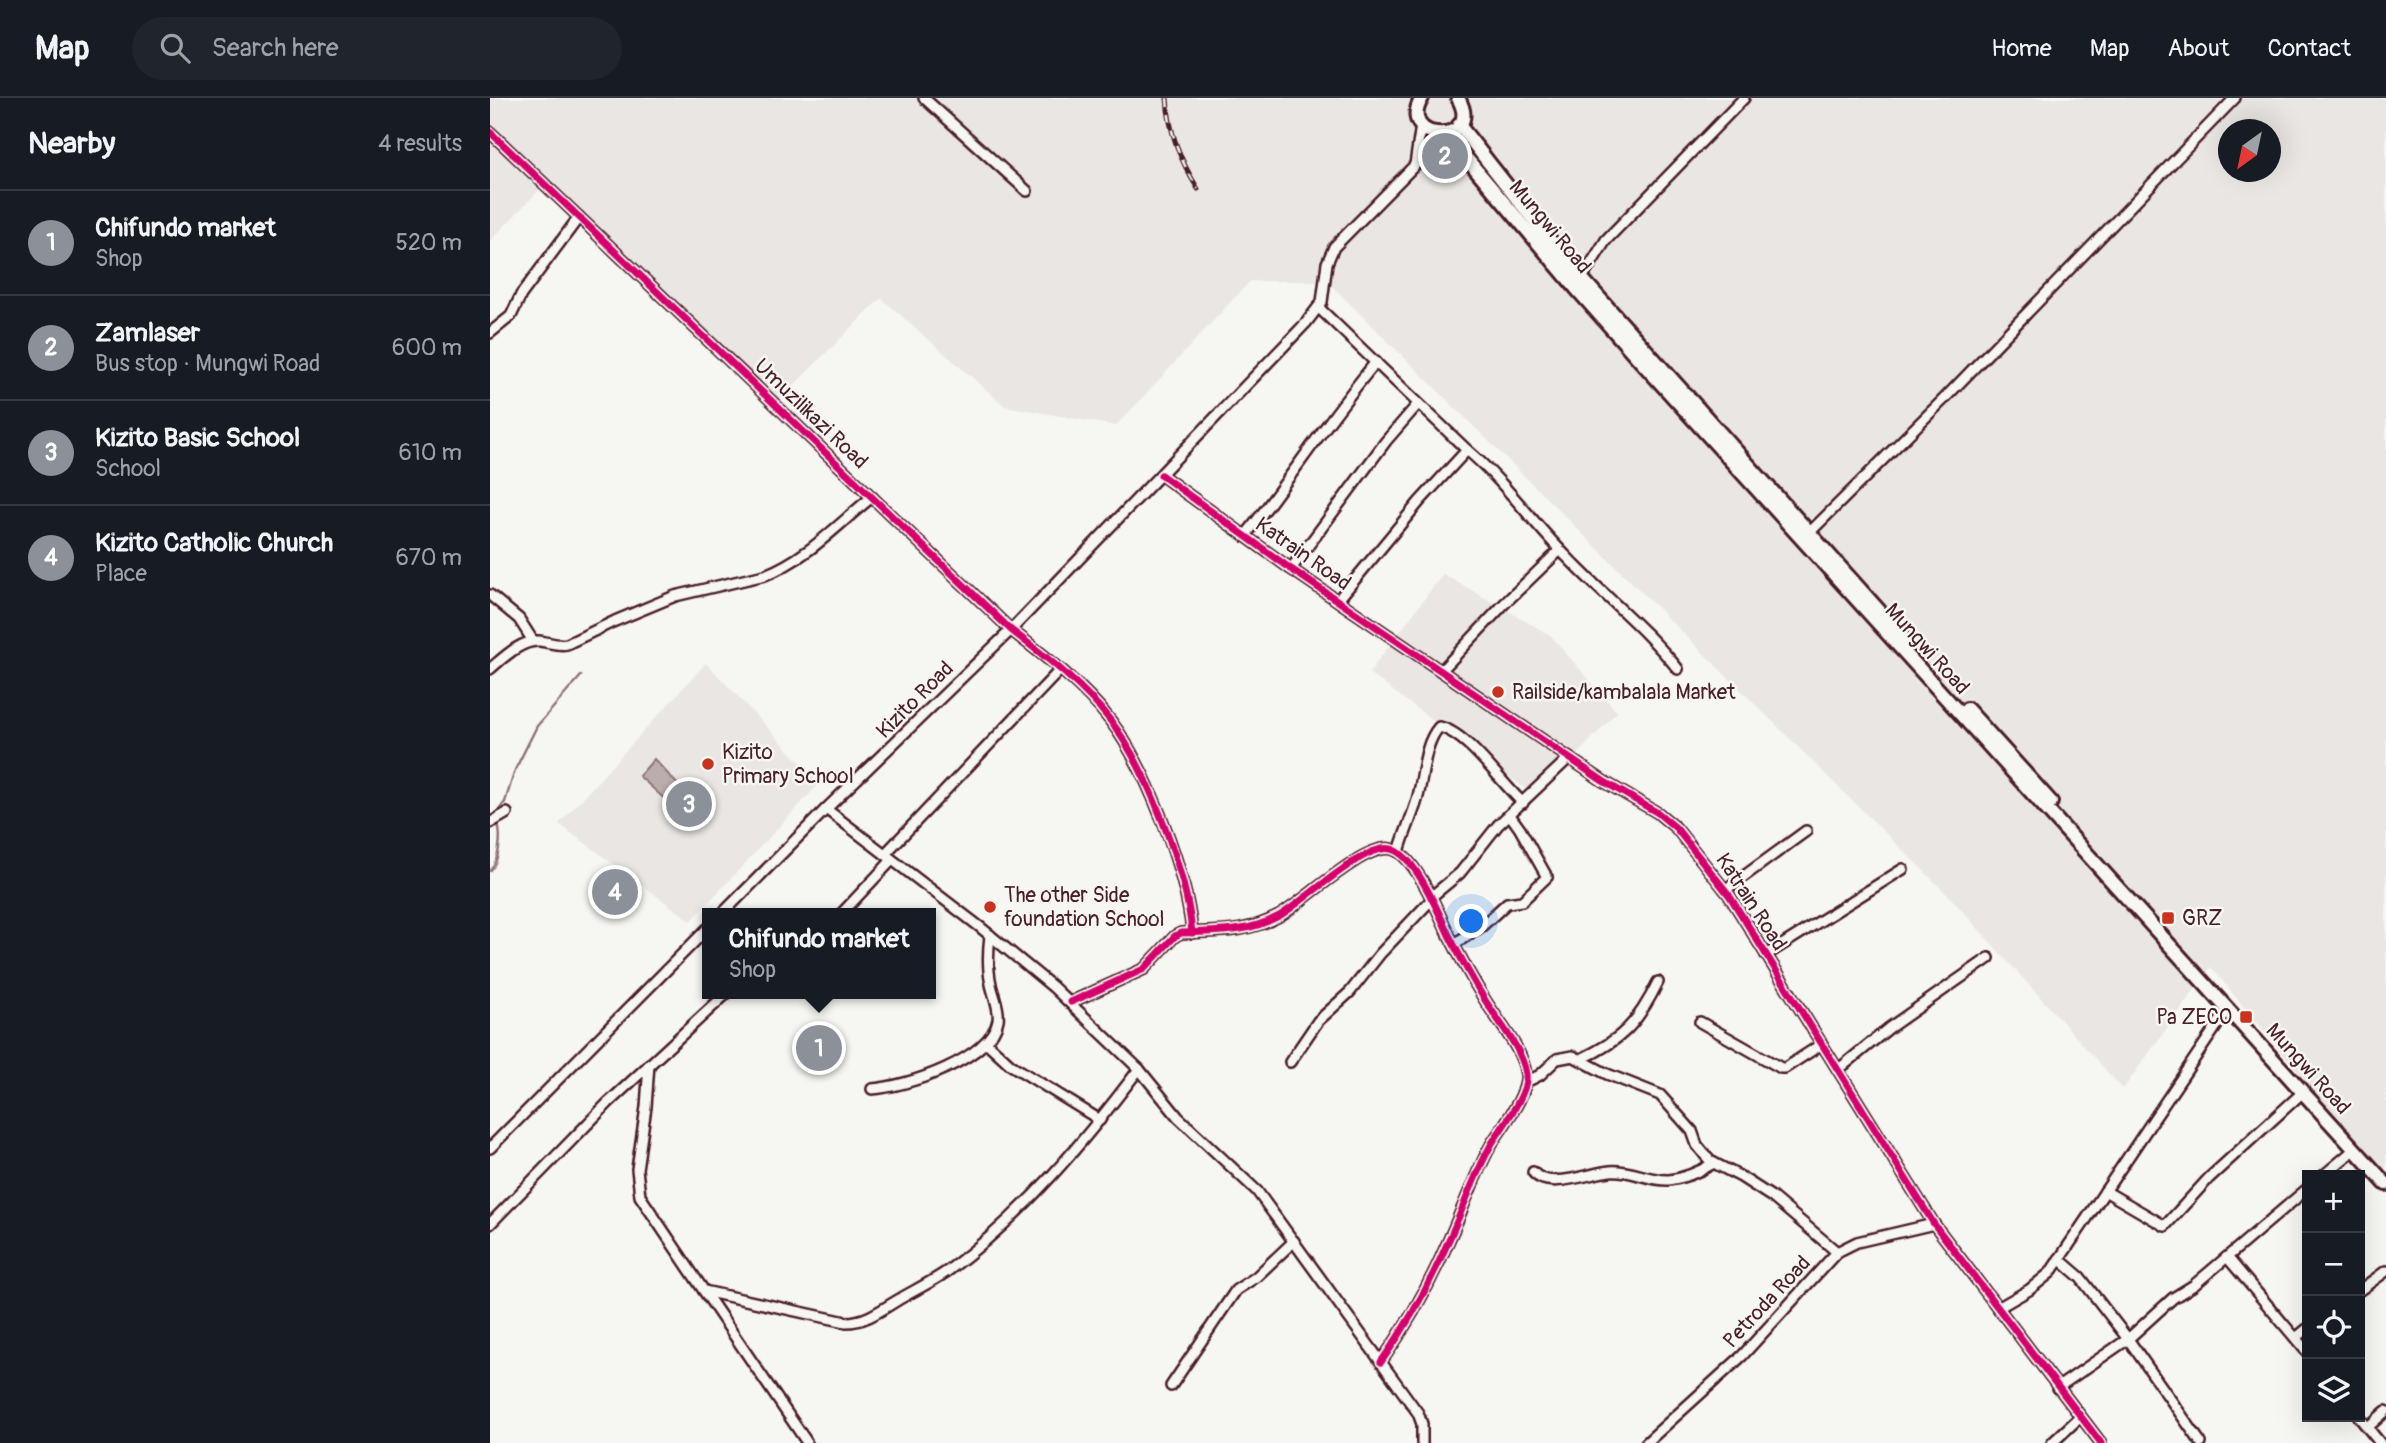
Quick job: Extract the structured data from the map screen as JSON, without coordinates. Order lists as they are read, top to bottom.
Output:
{
  "streets": {
    "main road": ["Mungwi Road"],
    "street": [
      "Umuzilikazi Road",
      "Katrain Road",
      "Kizito Road",
      "Petroda Road"
    ]
  },
  "crossings": [
    ["Umuzilikazi Road", "Kizito Road"],
    ["Katrain Road", "Kizito Road"],
    ["Katrain Road", "Petroda Road"]
  ],
  "places": {
    "other": ["Railside/kambalala Market", "Kizito Primary School", "The other Side foundation School"],
    "transit": ["GRZ", "Pa ZECO"]
  },
  "north": "bottom left",
  "page": {
    "header": "Map",
    "search": "Search here",
    "nav": [
      "Home",
      "Map",
      "About",
      "Contact"
    ],
    "heading": ["Nearby", "4 results"],
    "pins": [
      "2",
      "3",
      "4",
      "1"
    ],
    "list": [
      {
        "mark": "1",
        "name": "Chifundo market",
        "note": "Shop",
        "value": "520 m"
      },
      {
        "mark": "2",
        "name": "Zamlaser",
        "note": "Bus stop · Mungwi Road",
        "value": "600 m"
      },
      {
        "mark": "3",
        "name": "Kizito Basic School",
        "note": "School",
        "value": "610 m"
      },
      {
        "mark": "4",
        "name": "Kizito Catholic Church",
        "note": "Place",
        "value": "670 m"
      }
    ],
    "popup": ["Chifundo market", "Shop"],
    "map_buttons": ["+", "−"]
  }
}
